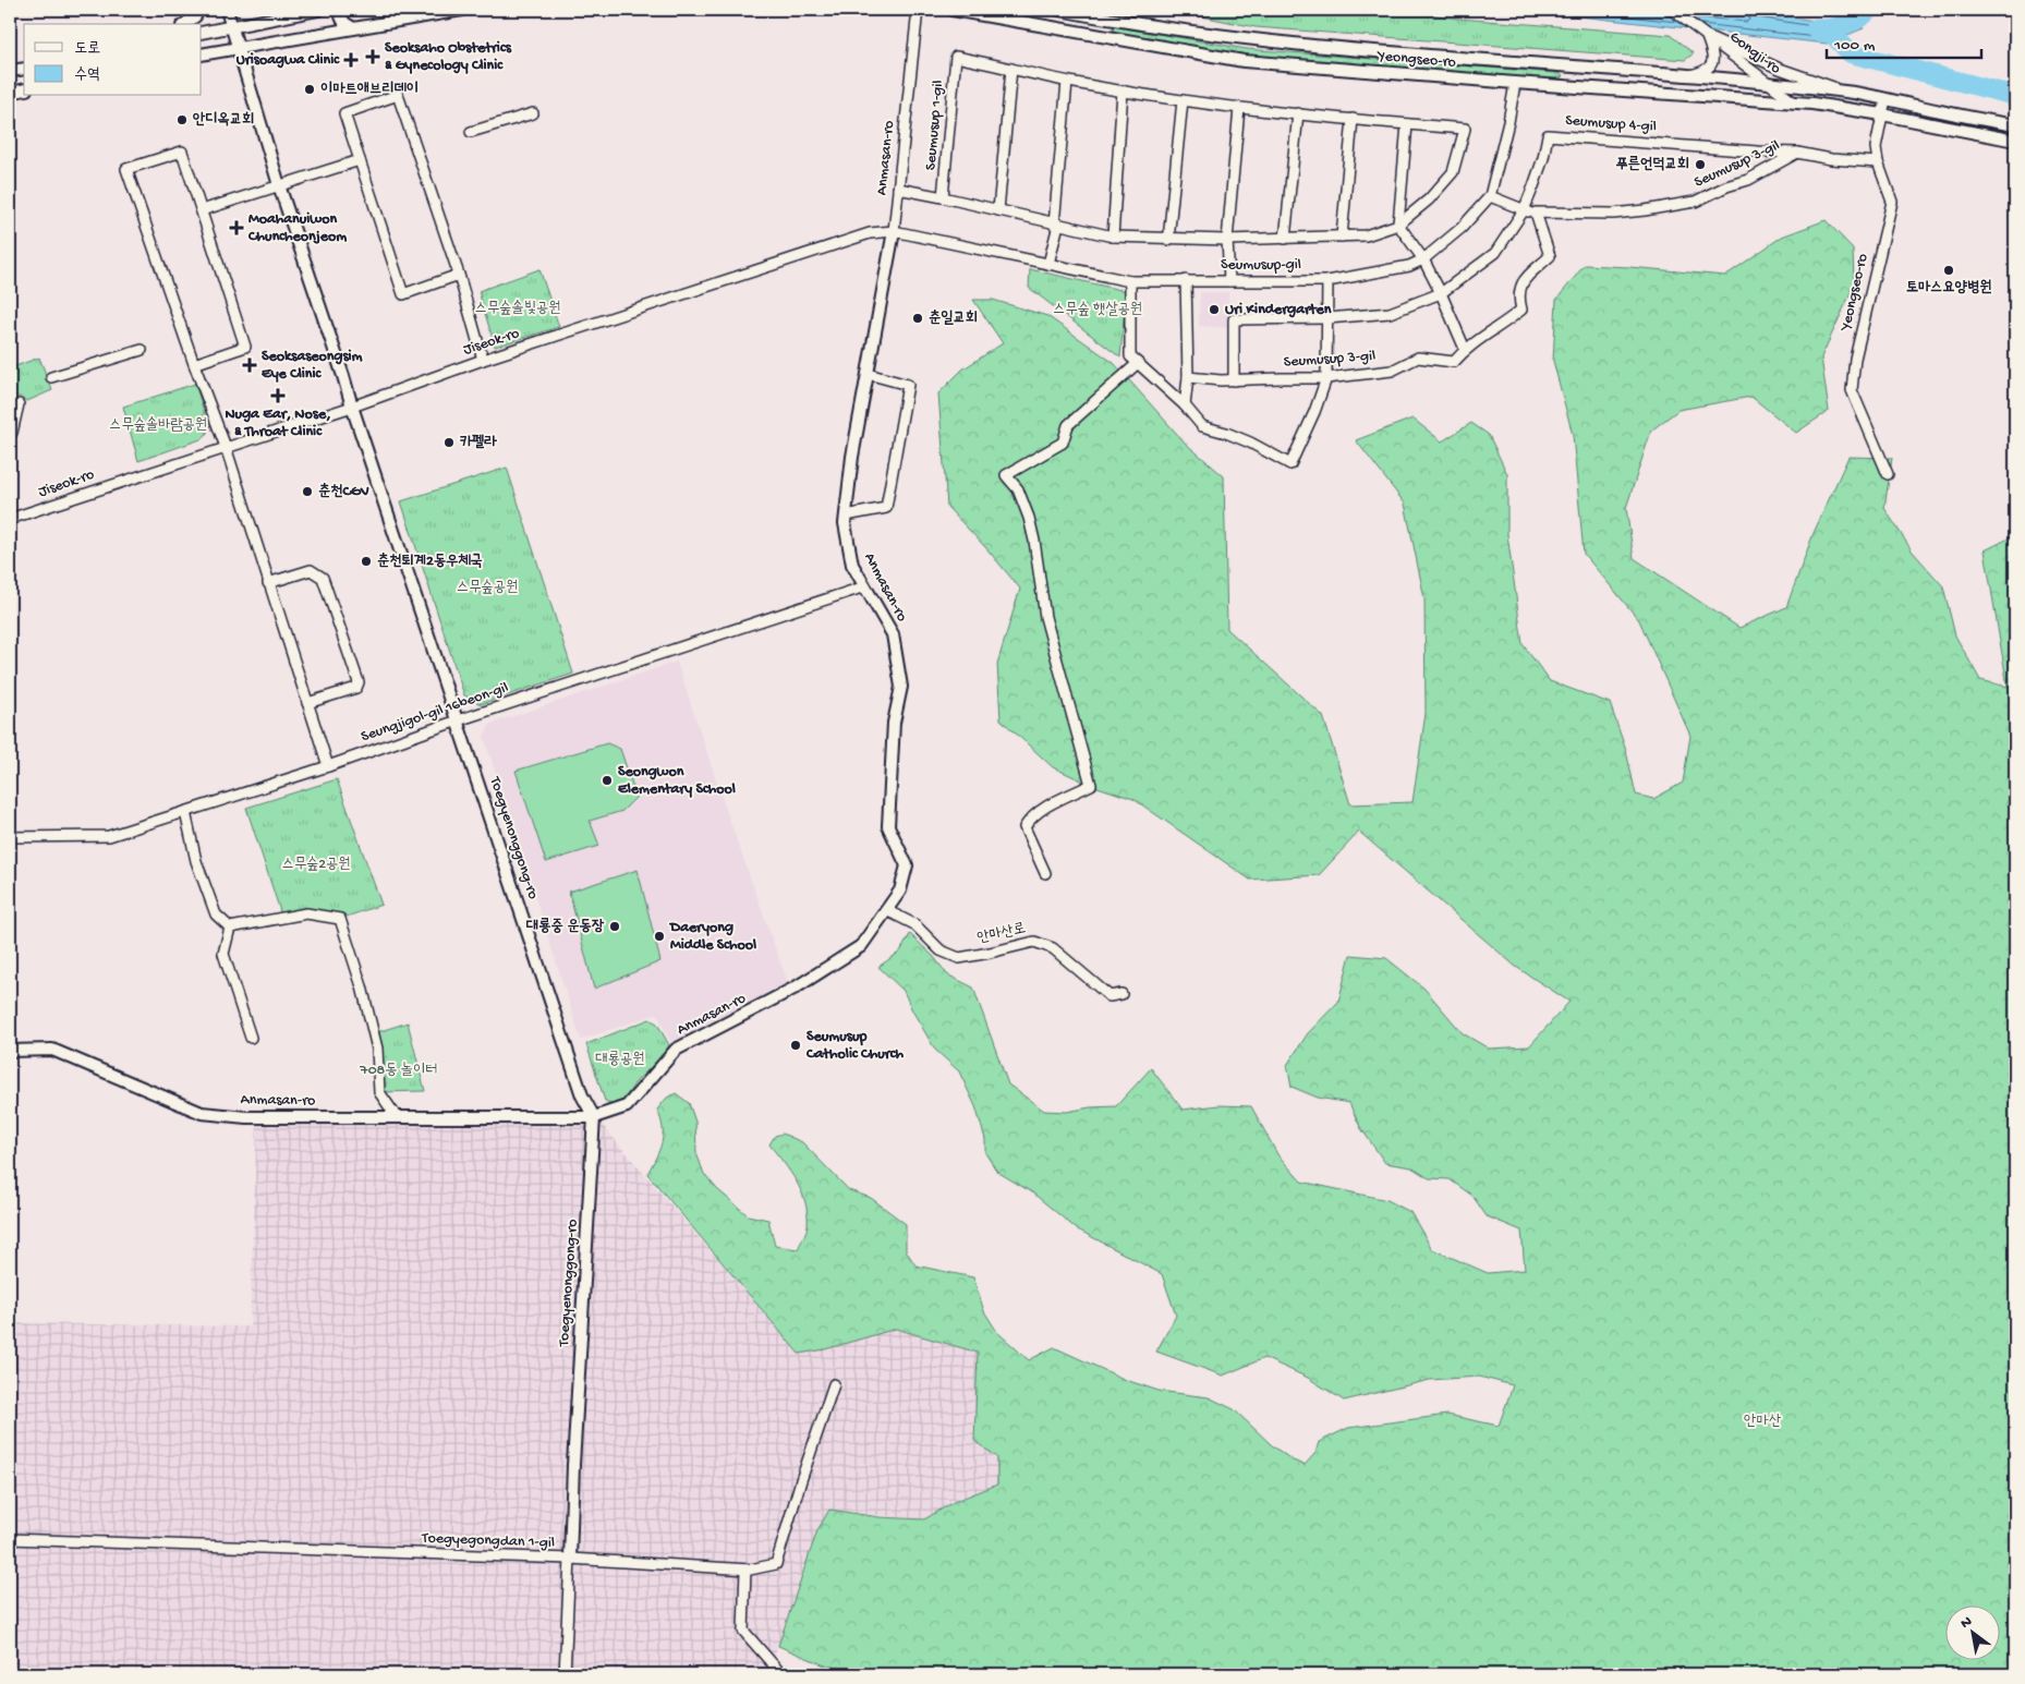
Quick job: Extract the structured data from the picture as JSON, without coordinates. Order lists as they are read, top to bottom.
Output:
{
  "streets": {
    "street": [
      "Gongji-ro",
      "Yeongseo-ro",
      "Seumusup 4-gil",
      "Seumusup 1-gil",
      "Anmasan-ro",
      "Seumusup 3-gil",
      "Seumusup-gil",
      "Jiseok-ro",
      "Seungjigol-gil 16beon-gil",
      "Toegyenonggong-ro",
      "안마산로",
      "Toegyegongdan 1-gil"
    ]
  },
  "crossings": [
    ["Gongji-ro", "Yeongseo-ro"],
    ["Yeongseo-ro", "Seumusup 4-gil"],
    ["Yeongseo-ro", "Seumusup-gil"],
    ["Seumusup 4-gil", "Seumusup 3-gil"],
    ["Anmasan-ro", "Seumusup-gil"],
    ["Anmasan-ro", "Jiseok-ro"],
    ["Anmasan-ro", "Seungjigol-gil 16beon-gil"],
    ["Anmasan-ro", "Toegyenonggong-ro"],
    ["Anmasan-ro", "안마산로"],
    ["Seumusup-gil", "Jiseok-ro"],
    ["Jiseok-ro", "Toegyenonggong-ro"],
    ["Seungjigol-gil 16beon-gil", "Toegyenonggong-ro"],
    ["Toegyenonggong-ro", "Toegyegongdan 1-gil"]
  ],
  "parks": [
    "스무숲솔빛공원",
    "스무숲 햇살공원",
    "스무숲솔바람공원",
    "스무숲공원",
    "스무숲2공원",
    "대룡공원",
    "708동 놀이터",
    "안마산"
  ],
  "places": {
    "health": [
      "Seoksaho Obstetrics & Gynecology Clinic",
      "Urisoagwa Clinic",
      "Moahanuiwon Chuncheonjeom",
      "Seoksaseongsim Eye Clinic",
      "Nuga Ear, Nose, & Throat Clinic"
    ],
    "other": [
      "이마트애브리데이",
      "안디옥교회",
      "푸른언덕교회",
      "토마스요양병원",
      "Uri Kindergarten",
      "춘일교회",
      "카펠라",
      "춘천CGV",
      "춘천퇴계2동우체국",
      "Seongwon Elementary School",
      "대룡중 운동장",
      "Daeryong Middle School",
      "Seumusup Catholic Church"
    ]
  },
  "legend": ["도로", "수역"],
  "scale_bar": "100 m",
  "north": "top left"
}
